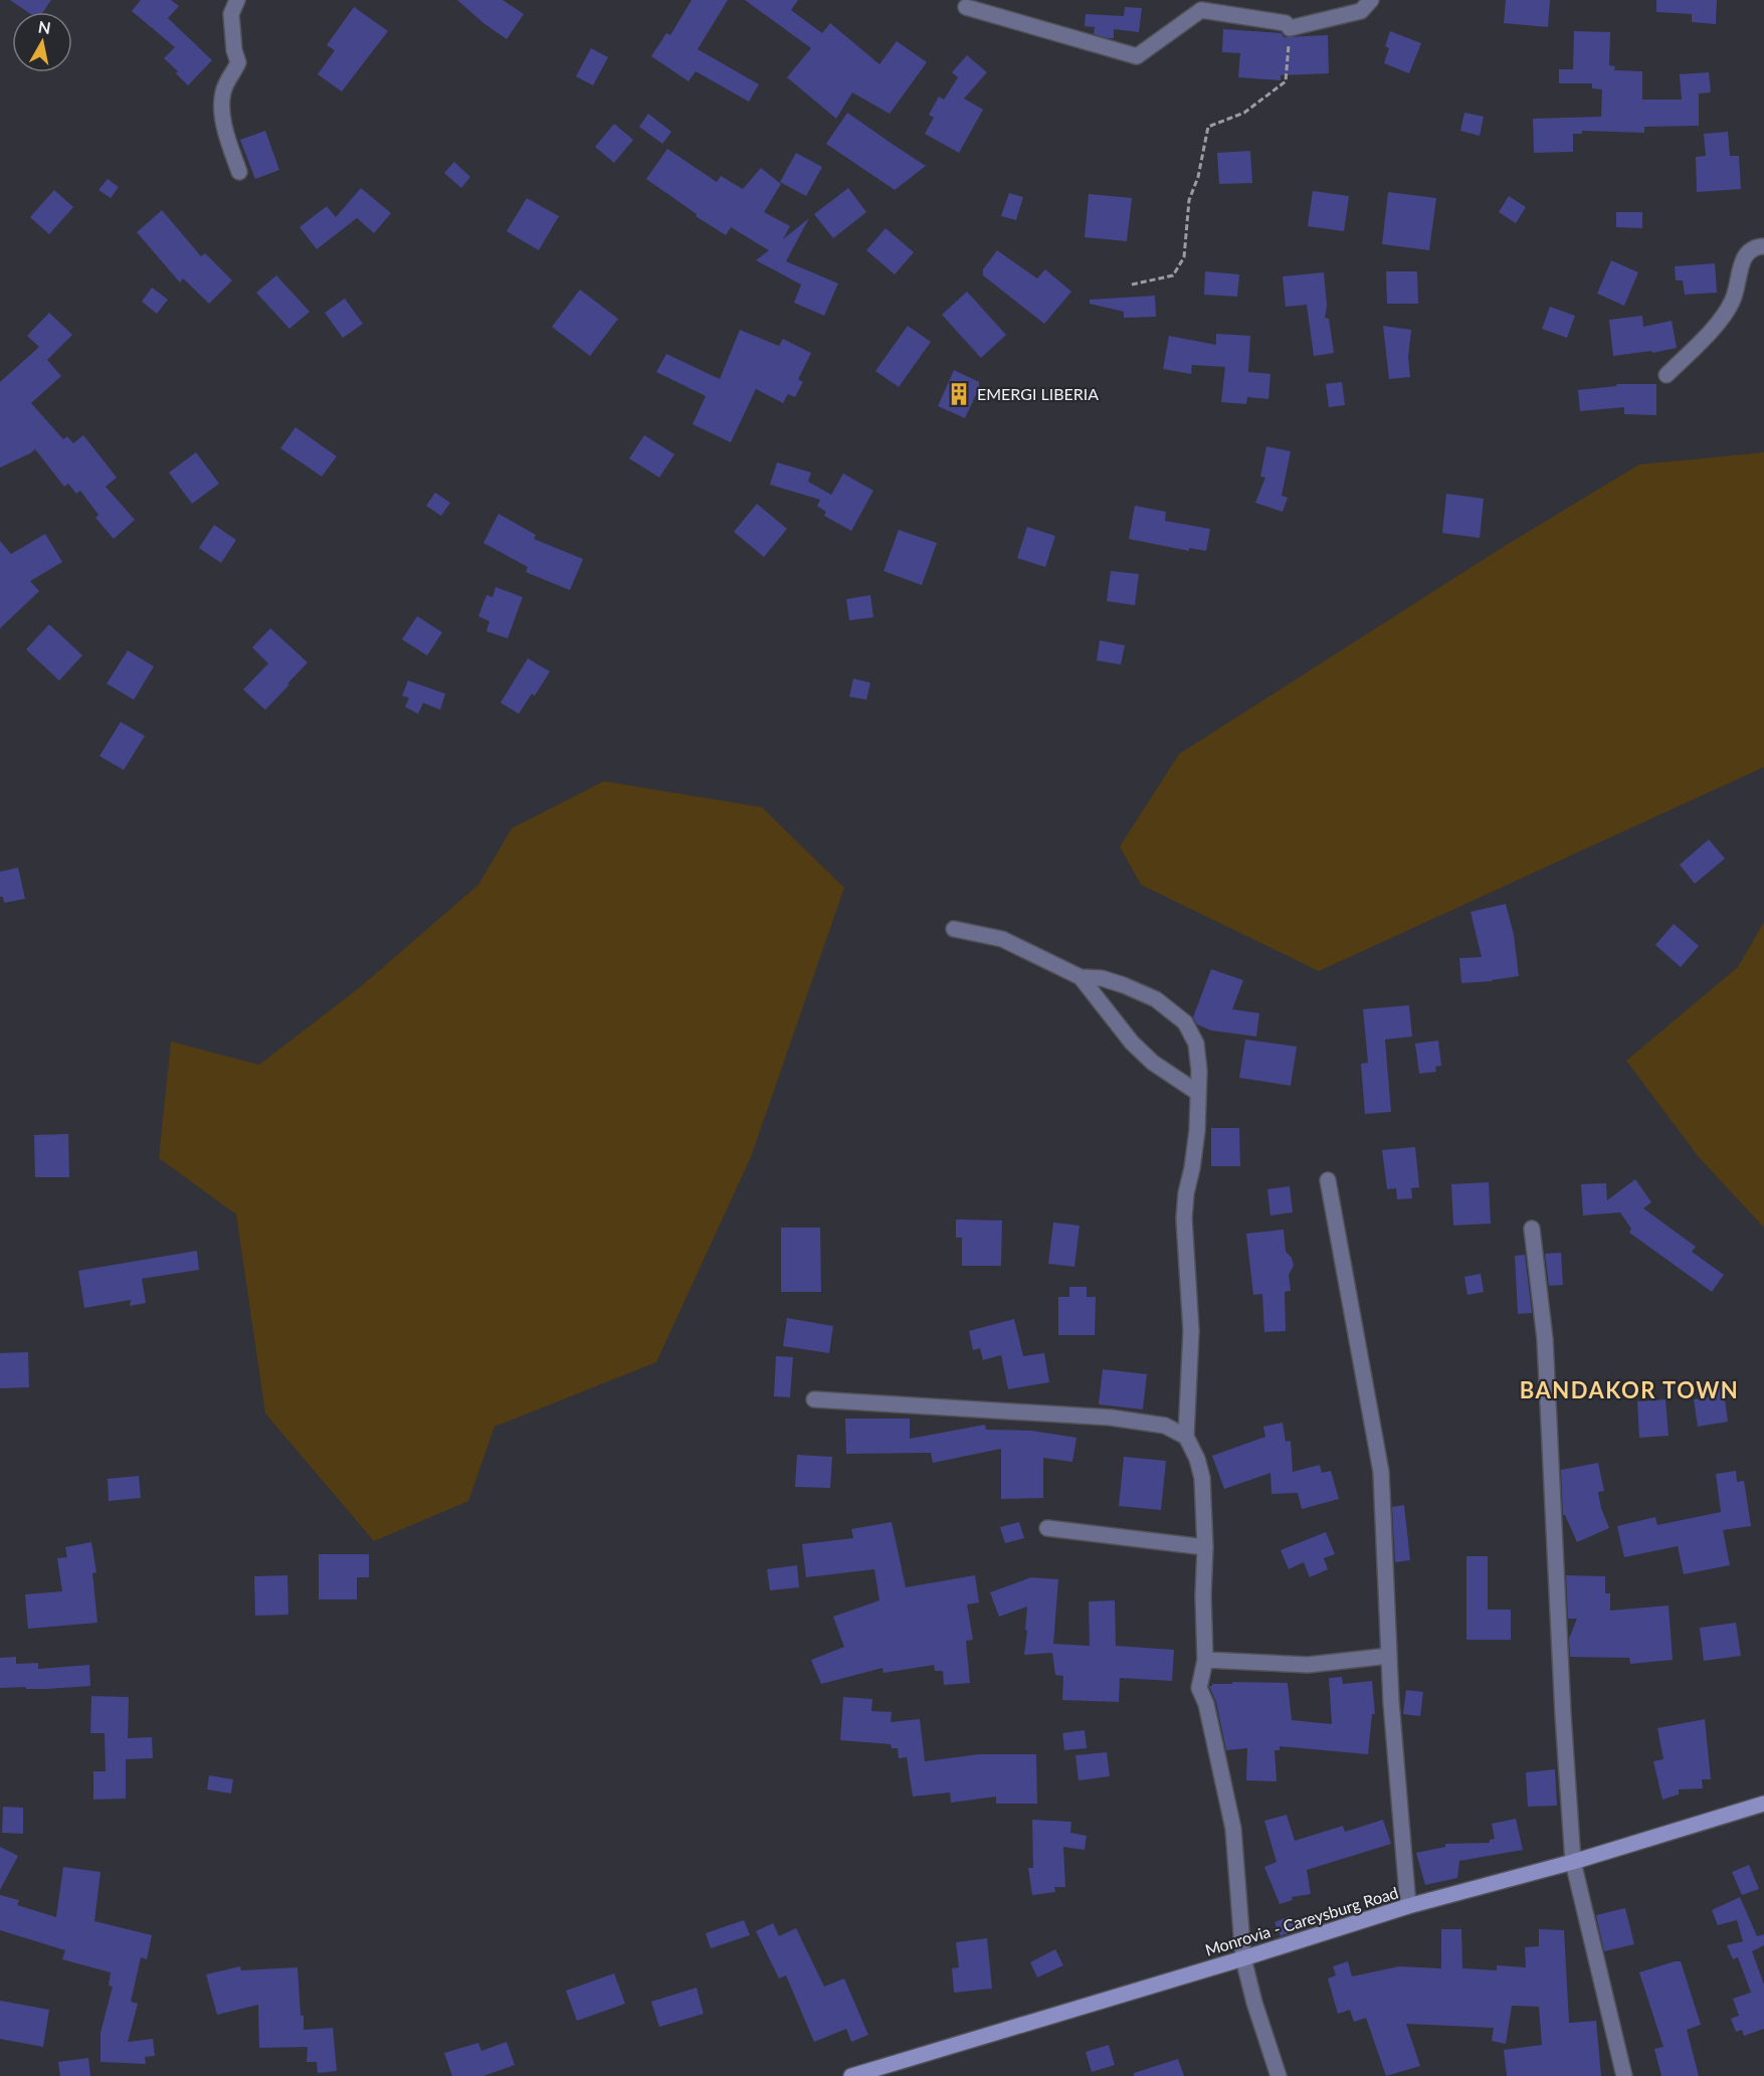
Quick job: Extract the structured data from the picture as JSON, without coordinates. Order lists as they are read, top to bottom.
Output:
{
  "streets": {
    "main road": ["Monrovia - Careysburg Road"]
  },
  "districts": ["BANDAKOR TOWN"],
  "places": {
    "building": ["EMERGI LIBERIA"]
  },
  "north": "top"
}
